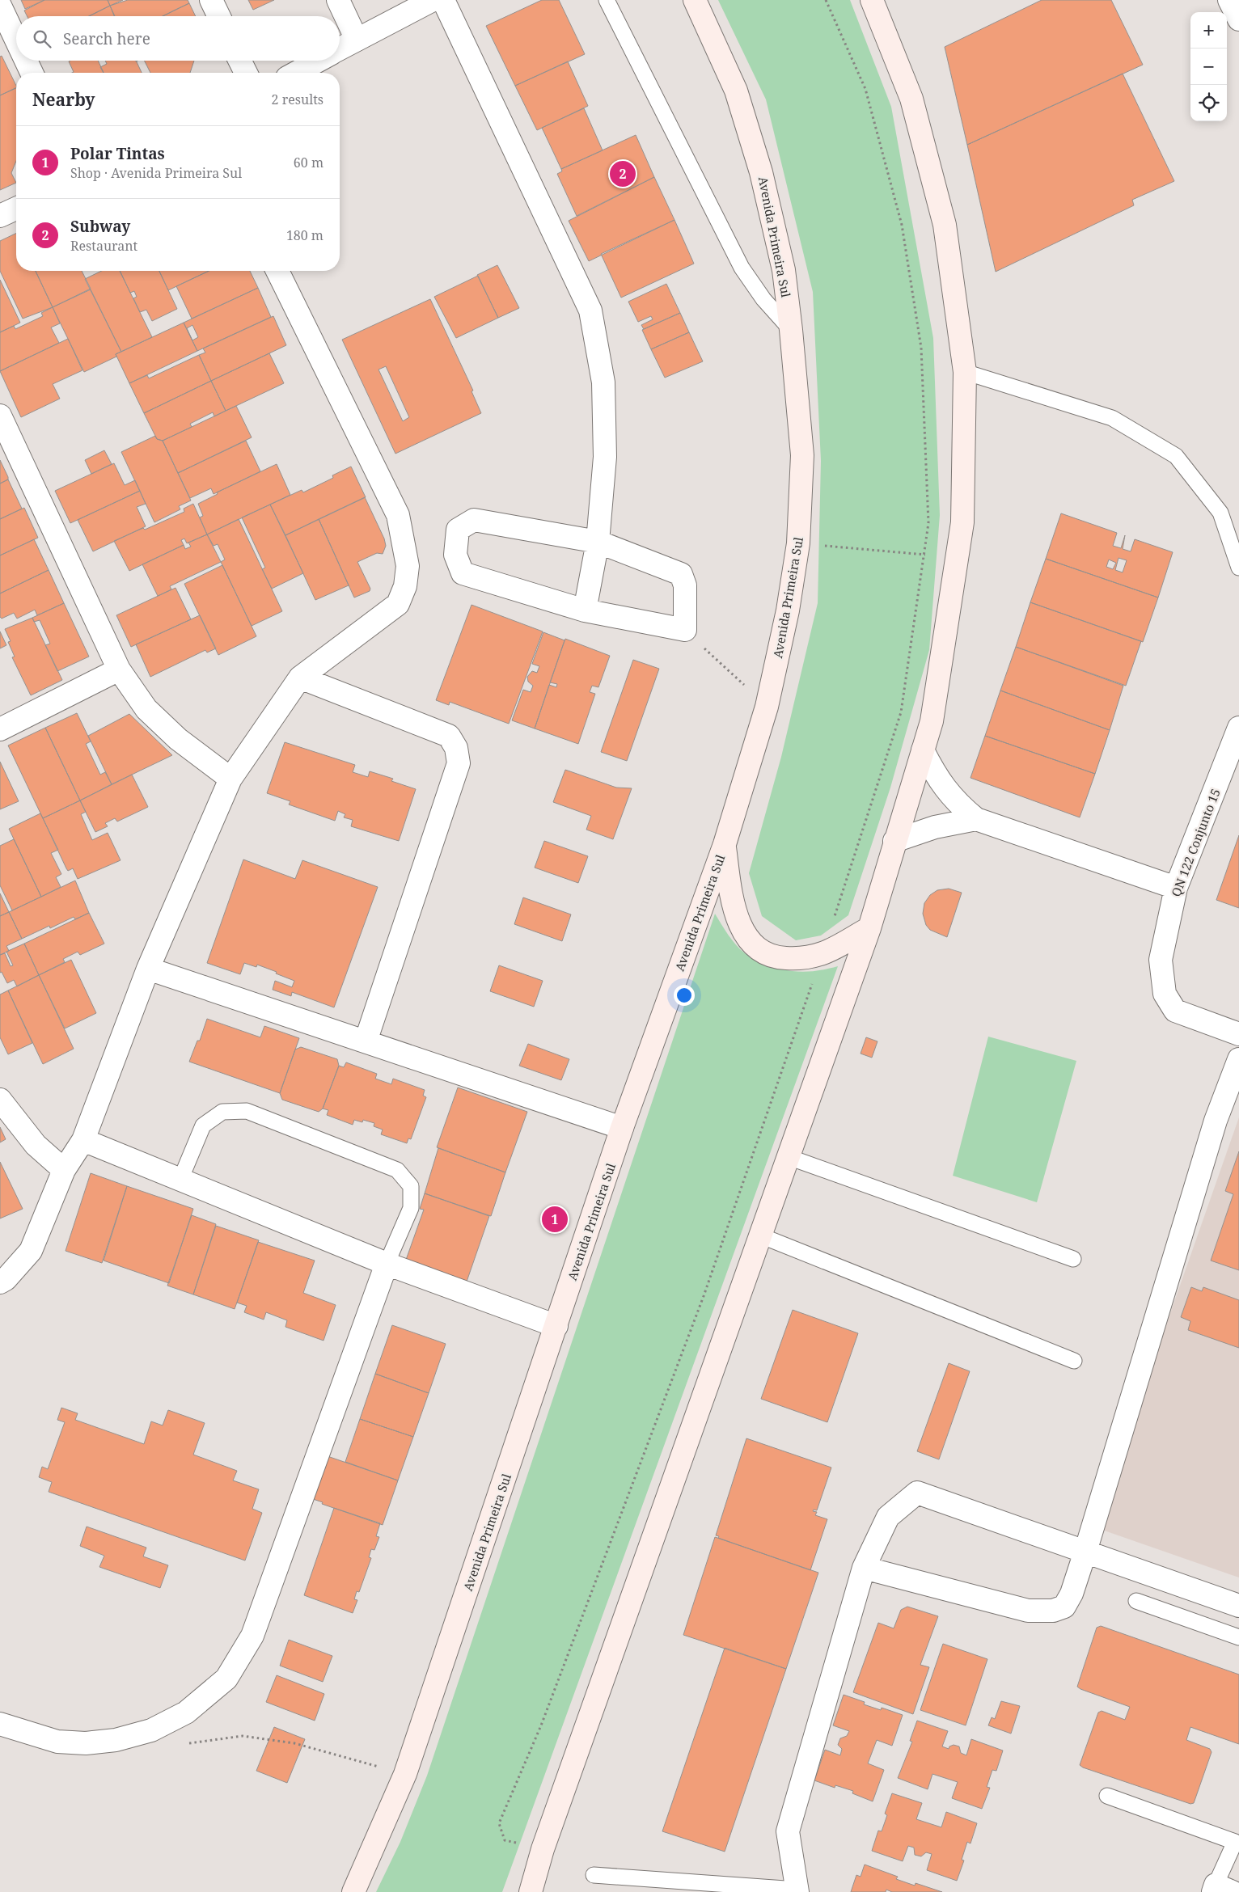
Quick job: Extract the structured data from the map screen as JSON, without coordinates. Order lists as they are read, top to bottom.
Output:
{
  "streets": {
    "main road": ["Avenida Primeira Sul"],
    "street": ["QN 122 Conjunto 15"]
  },
  "page": {
    "map_buttons": ["+", "−"],
    "search": "Search here",
    "heading": ["Nearby", "2 results"],
    "list": [
      {
        "mark": "1",
        "name": "Polar Tintas",
        "note": "Shop · Avenida Primeira Sul",
        "value": "60 m"
      },
      {
        "mark": "2",
        "name": "Subway",
        "note": "Restaurant",
        "value": "180 m"
      }
    ],
    "pins": ["2", "1"]
  }
}
